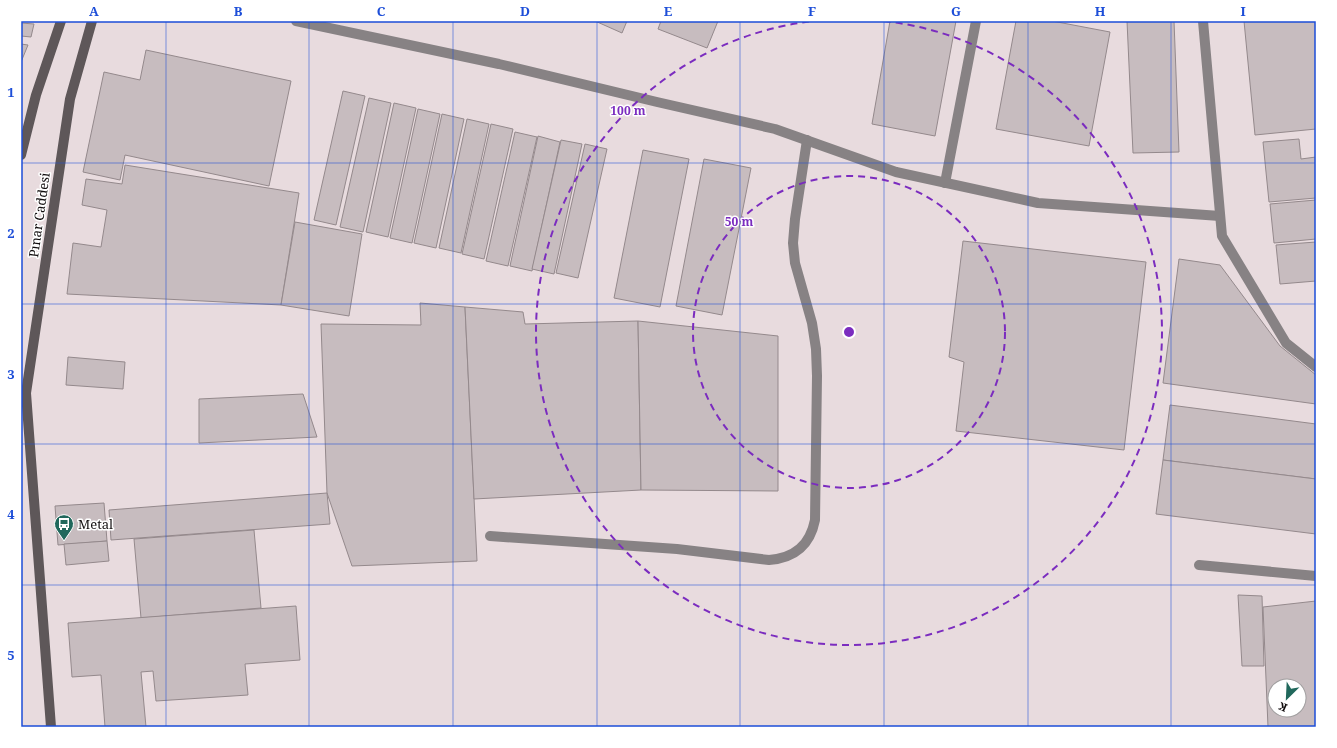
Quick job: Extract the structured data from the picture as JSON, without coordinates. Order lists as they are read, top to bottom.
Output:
{
  "streets": {
    "main road": ["Pınar Caddesi"]
  },
  "places": {
    "bus stop": ["Metal"]
  },
  "north": "bottom left",
  "grid": {
    "columns": [
      "A",
      "B",
      "C",
      "D",
      "E",
      "F",
      "G",
      "H",
      "I"
    ],
    "rows": [
      "1",
      "2",
      "3",
      "4",
      "5"
    ]
  },
  "rings": ["100 m", "50 m"]
}
